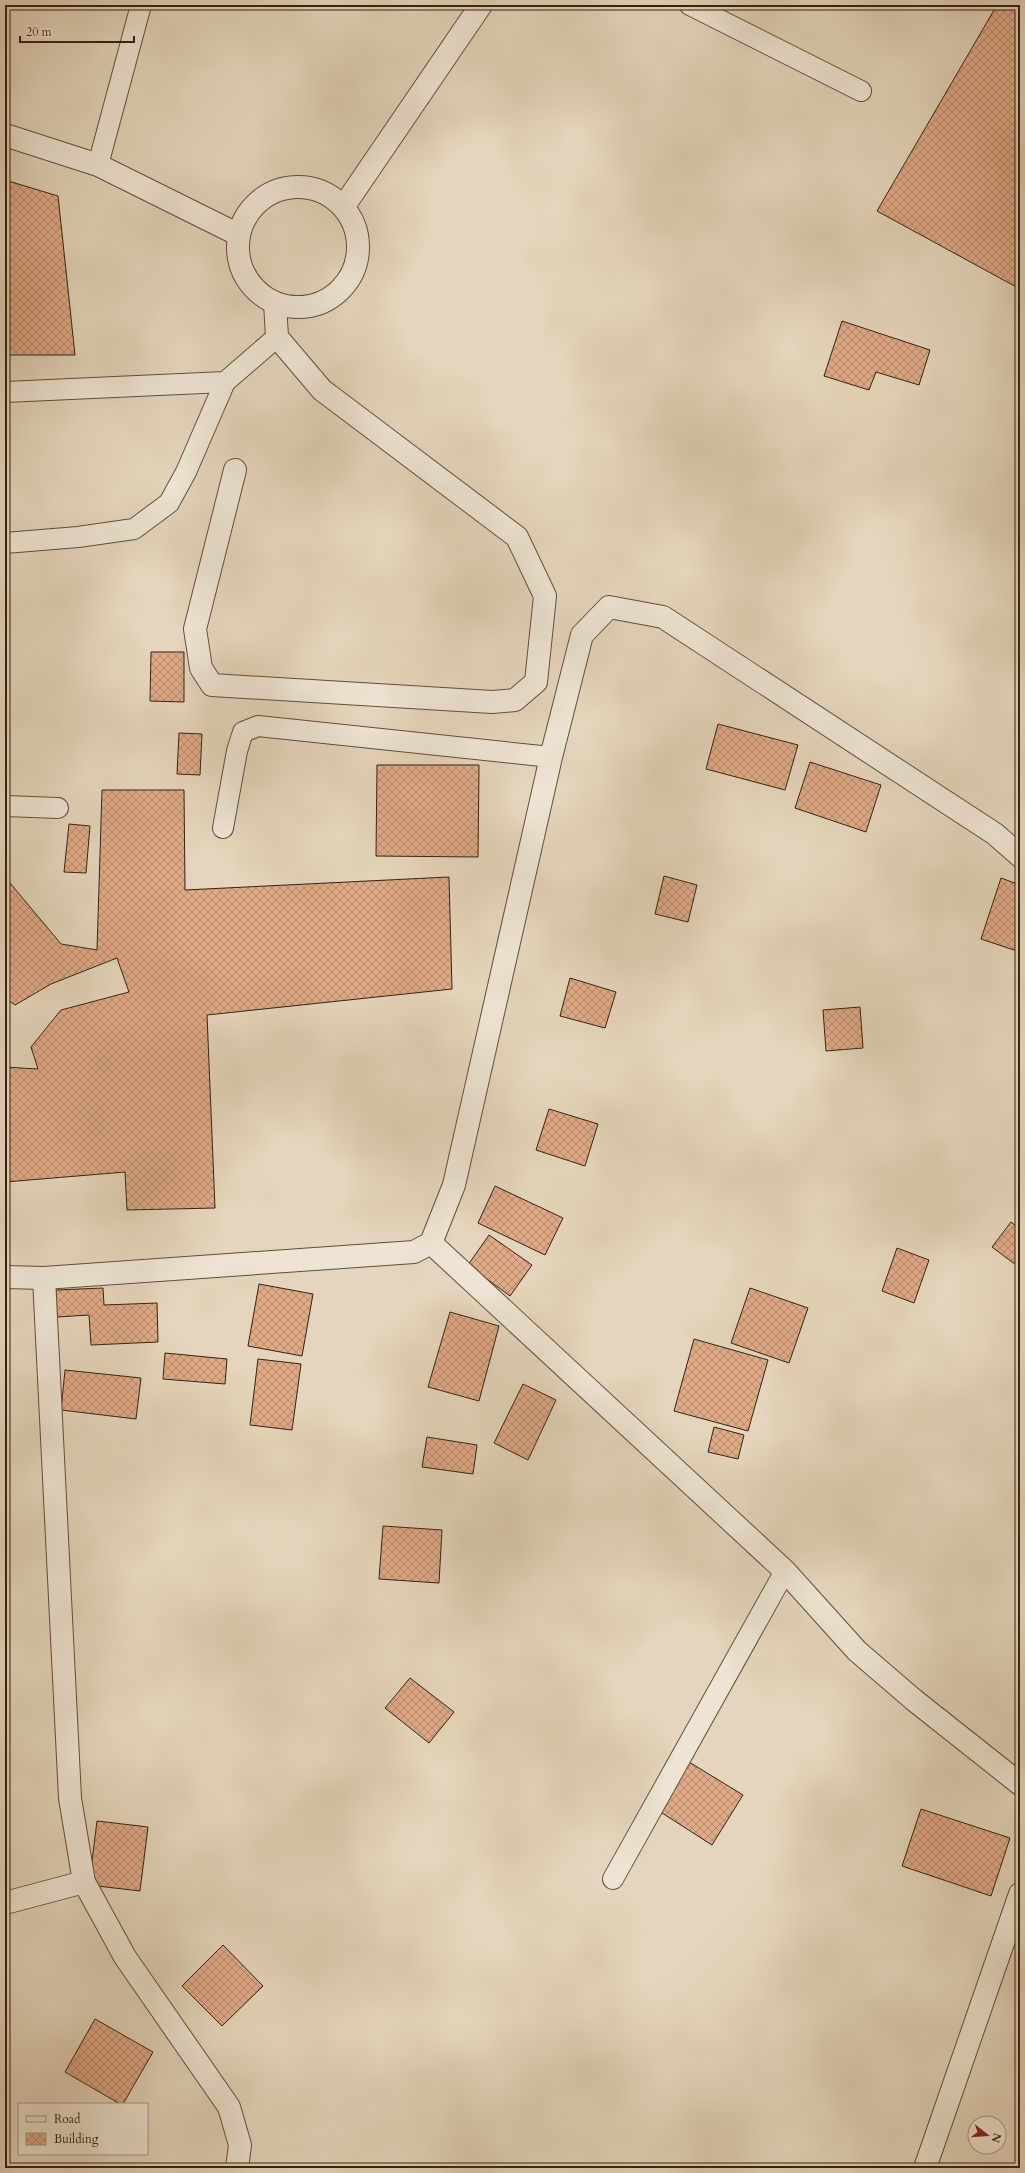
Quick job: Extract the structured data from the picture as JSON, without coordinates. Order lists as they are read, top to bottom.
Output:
{
  "legend": ["Road", "Building"],
  "scale_bar": "20 m",
  "north": "right"
}
